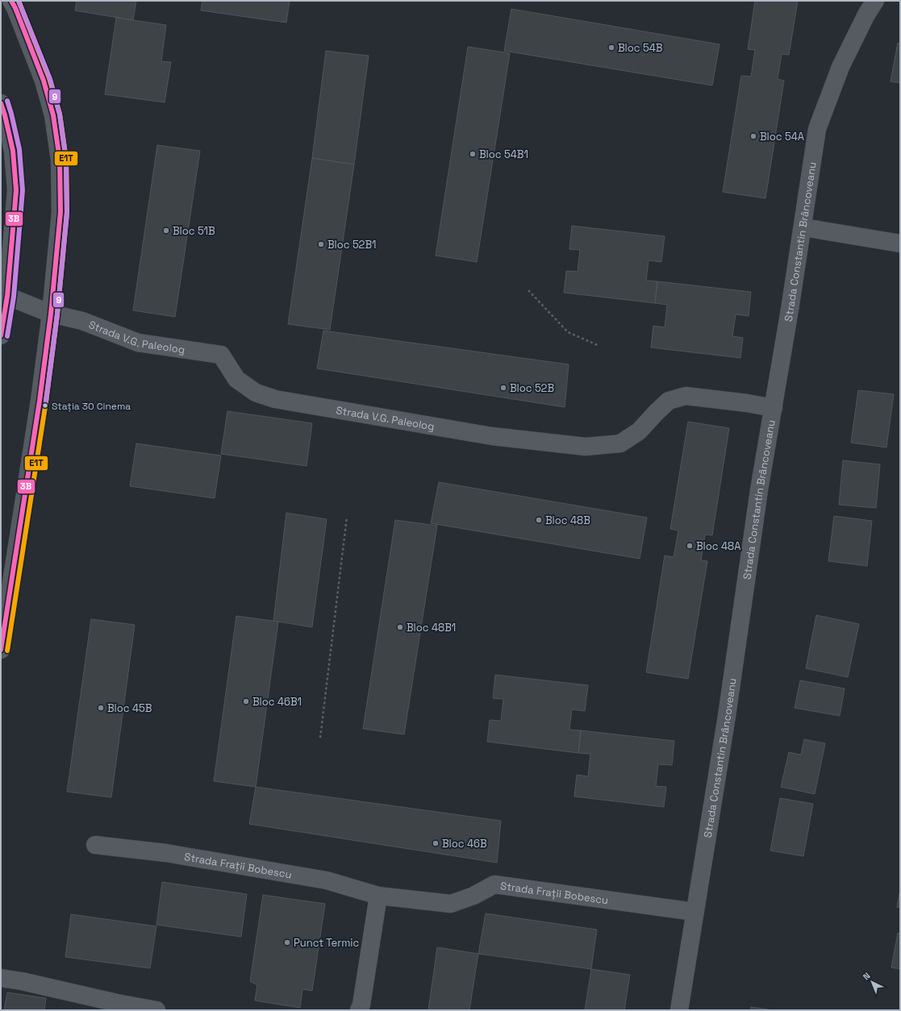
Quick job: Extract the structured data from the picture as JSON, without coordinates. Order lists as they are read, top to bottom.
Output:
{
  "streets": {
    "street": ["Strada Constantin Brâncoveanu", "Strada V.G. Paleolog", "Strada Frații Bobescu"]
  },
  "crossings": [
    ["Strada Constantin Brâncoveanu", "Strada V.G. Paleolog"],
    ["Strada Constantin Brâncoveanu", "Strada Frații Bobescu"]
  ],
  "places": [
    "Bloc 54B",
    "Bloc 54A",
    "Bloc 54B1",
    "Bloc 51B",
    "Bloc 52B1",
    "Bloc 52B",
    "Stația 30 Cinema",
    "Bloc 48B",
    "Bloc 48A",
    "Bloc 48B1",
    "Bloc 46B1",
    "Bloc 45B",
    "Bloc 46B",
    "Punct Termic"
  ],
  "lines": ["transit line 3B", "transit line E1T", "transit line 9"],
  "north": "top left"
}
